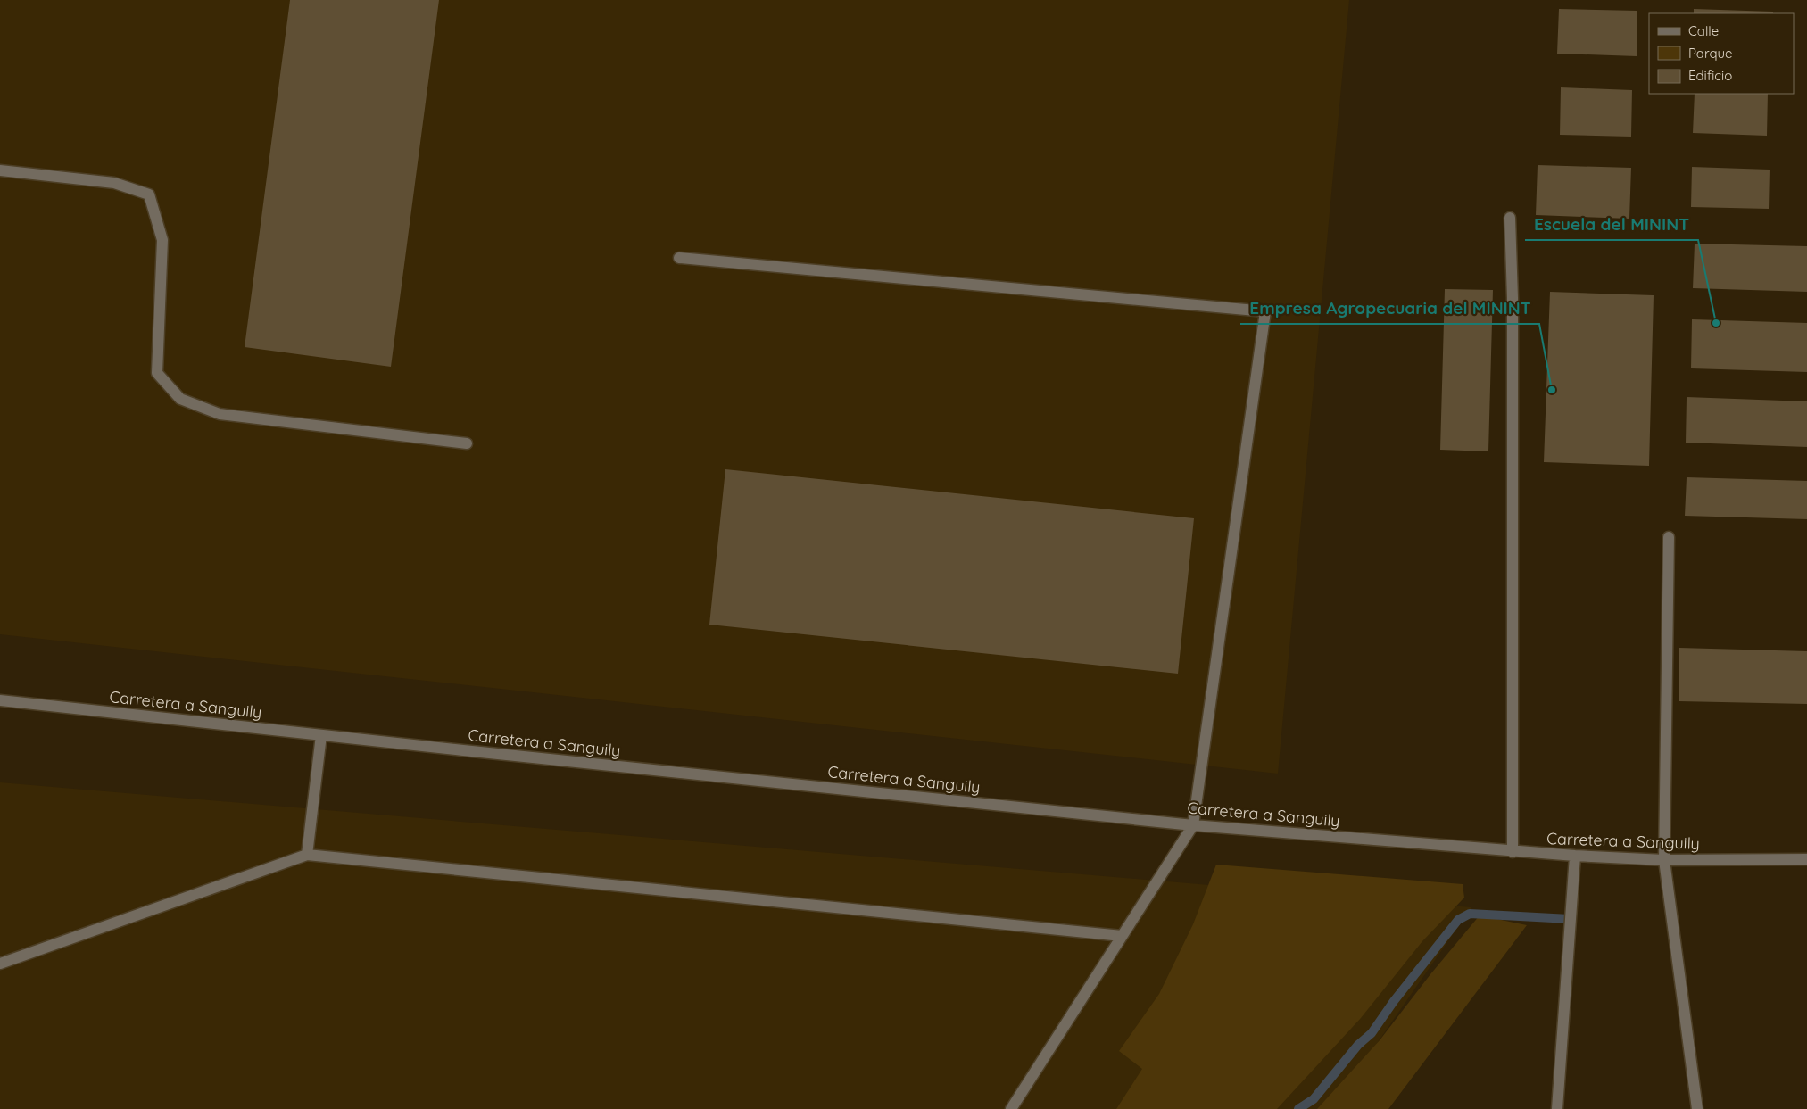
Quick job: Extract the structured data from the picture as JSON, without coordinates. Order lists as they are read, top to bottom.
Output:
{
  "streets": {
    "street": ["Carretera a Sanguily"]
  },
  "places": ["Escuela del MININT", "Empresa Agropecuaria del MININT"],
  "legend": ["Calle", "Parque", "Edificio"]
}
